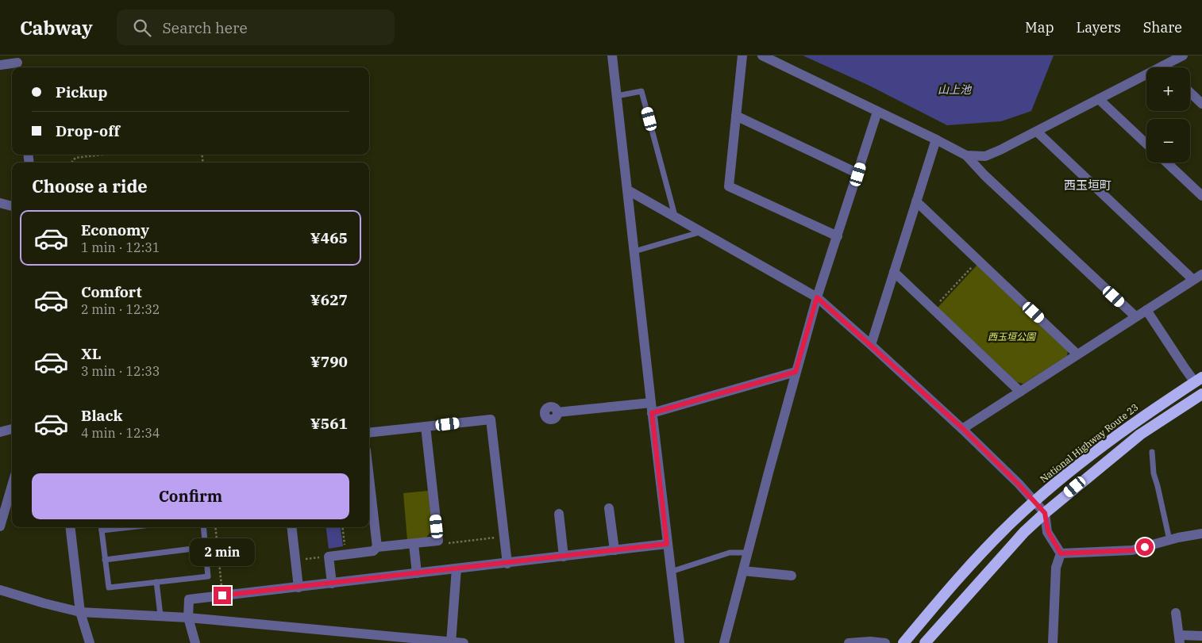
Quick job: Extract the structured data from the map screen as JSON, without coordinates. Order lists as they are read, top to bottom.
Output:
{
  "streets": {
    "highway": ["National Highway Route 23"]
  },
  "districts": ["西玉垣町"],
  "water": ["山上池"],
  "parks": ["西玉垣公園"],
  "page": {
    "header": "Cabway",
    "search": "Search here",
    "nav": ["Map", "Layers", "Share"],
    "map_buttons": ["+", "−"],
    "banner": ["Pickup", "Drop-off"],
    "heading": "Choose a ride",
    "list": [
      {
        "name": "Economy",
        "note": "1 min · 12:31",
        "value": "¥465"
      },
      {
        "name": "Comfort",
        "note": "2 min · 12:32",
        "value": "¥627"
      },
      {
        "name": "XL",
        "note": "3 min · 12:33",
        "value": "¥790"
      },
      {
        "name": "Black",
        "note": "4 min · 12:34",
        "value": "¥561"
      }
    ],
    "buttons": "Confirm",
    "bubble": "2 min"
  }
}
